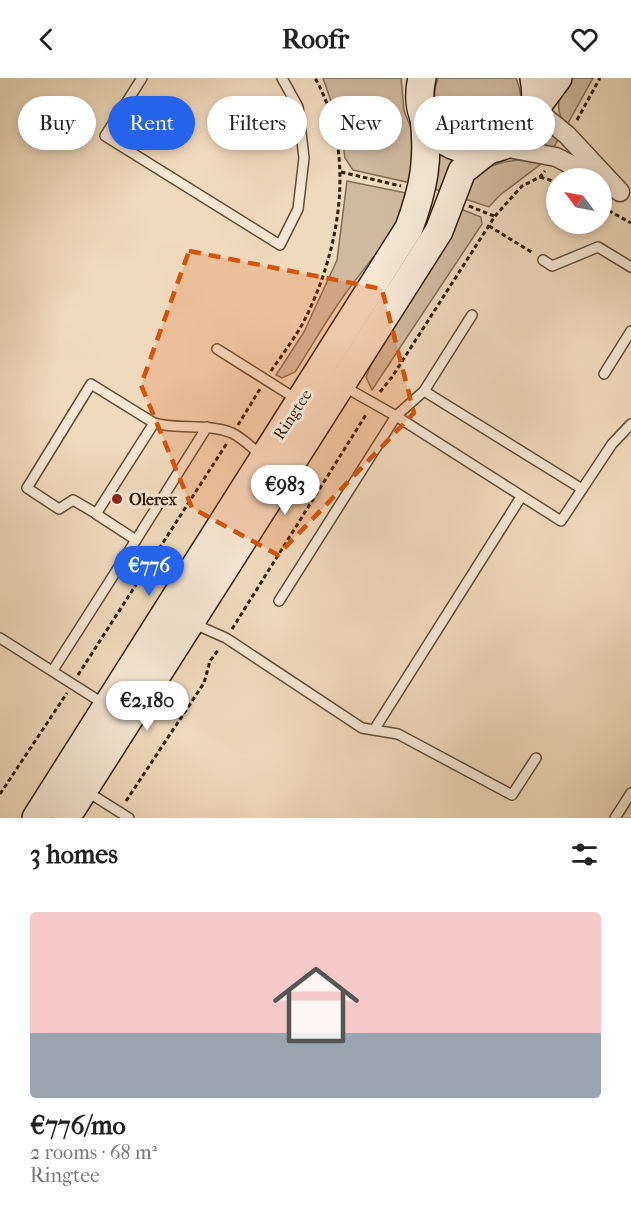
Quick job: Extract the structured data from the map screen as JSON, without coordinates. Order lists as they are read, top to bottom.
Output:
{
  "streets": {
    "main road": ["Ringtee"]
  },
  "places": ["Olerex"],
  "north": "top left",
  "page": {
    "header": "Roofr",
    "chip": [
      "Buy",
      "Rent",
      "Filters",
      "New",
      "Apartment"
    ],
    "price": ["€983", "€776", "€2,180"],
    "heading": "3 homes",
    "list": [
      {
        "name": "€776/mo",
        "note": "2 rooms · 68 m² · Ringtee"
      }
    ]
  }
}
